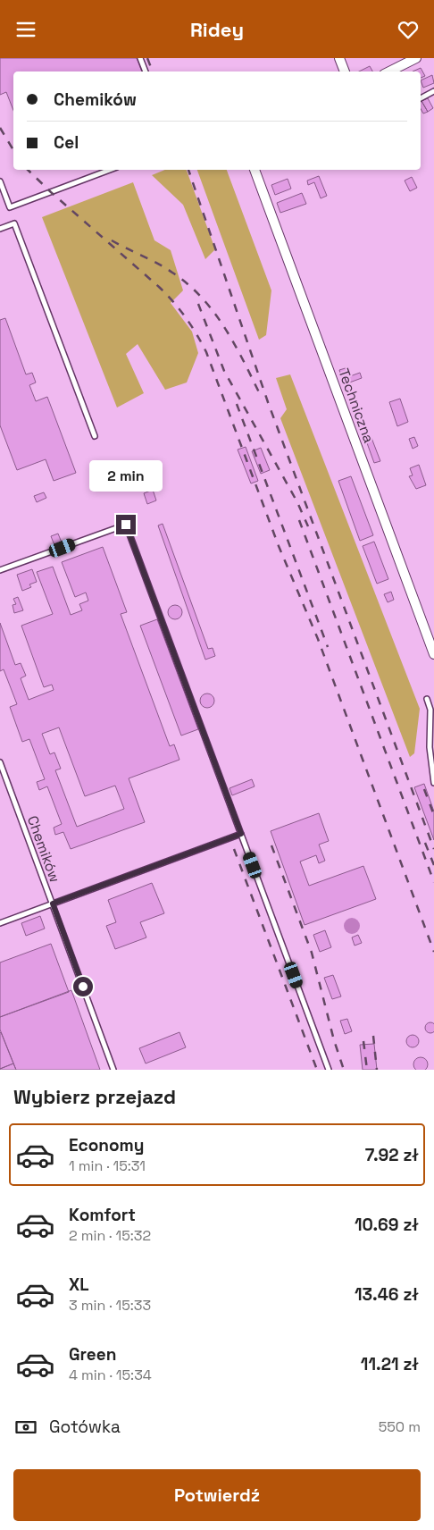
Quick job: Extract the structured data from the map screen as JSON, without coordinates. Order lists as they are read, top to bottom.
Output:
{
  "streets": {
    "street": ["Techniczna"],
    "lane": ["Chemików"]
  },
  "page": {
    "header": "Ridey",
    "banner": ["Chemików", "Cel"],
    "bubble": "2 min",
    "heading": "Wybierz przejazd",
    "list": [
      {
        "name": "Economy",
        "note": "1 min · 15:31",
        "value": "7.92 zł"
      },
      {
        "name": "Komfort",
        "note": "2 min · 15:32",
        "value": "10.69 zł"
      },
      {
        "name": "XL",
        "note": "3 min · 15:33",
        "value": "13.46 zł"
      },
      {
        "name": "Green",
        "note": "4 min · 15:34",
        "value": "11.21 zł"
      }
    ],
    "pay": ["Gotówka", "550 m"],
    "buttons": "Potwierdź"
  }
}
